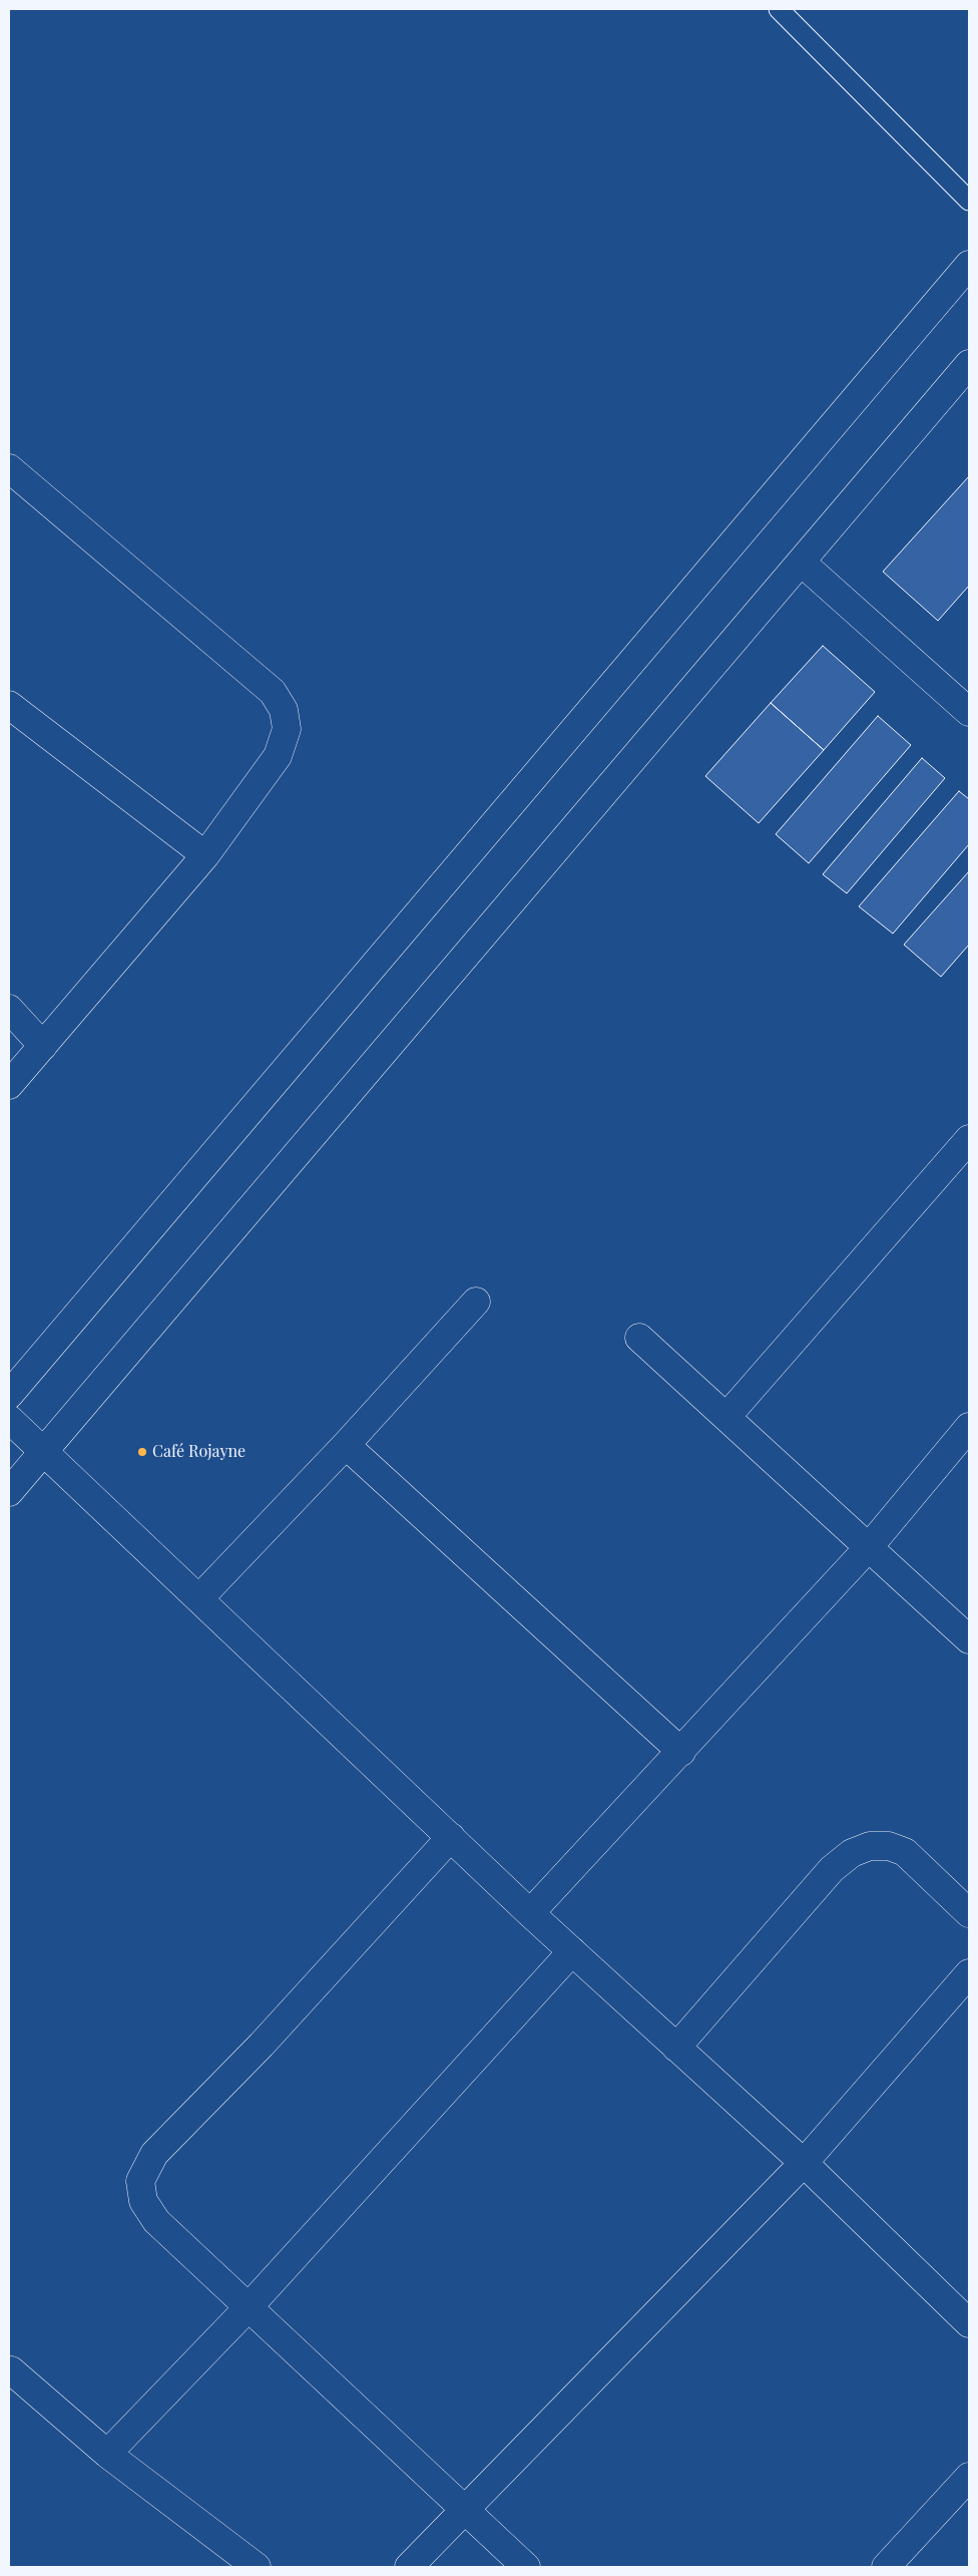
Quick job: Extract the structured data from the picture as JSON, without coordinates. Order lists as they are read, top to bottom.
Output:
{
  "places": ["Café Rojayne"]
}
